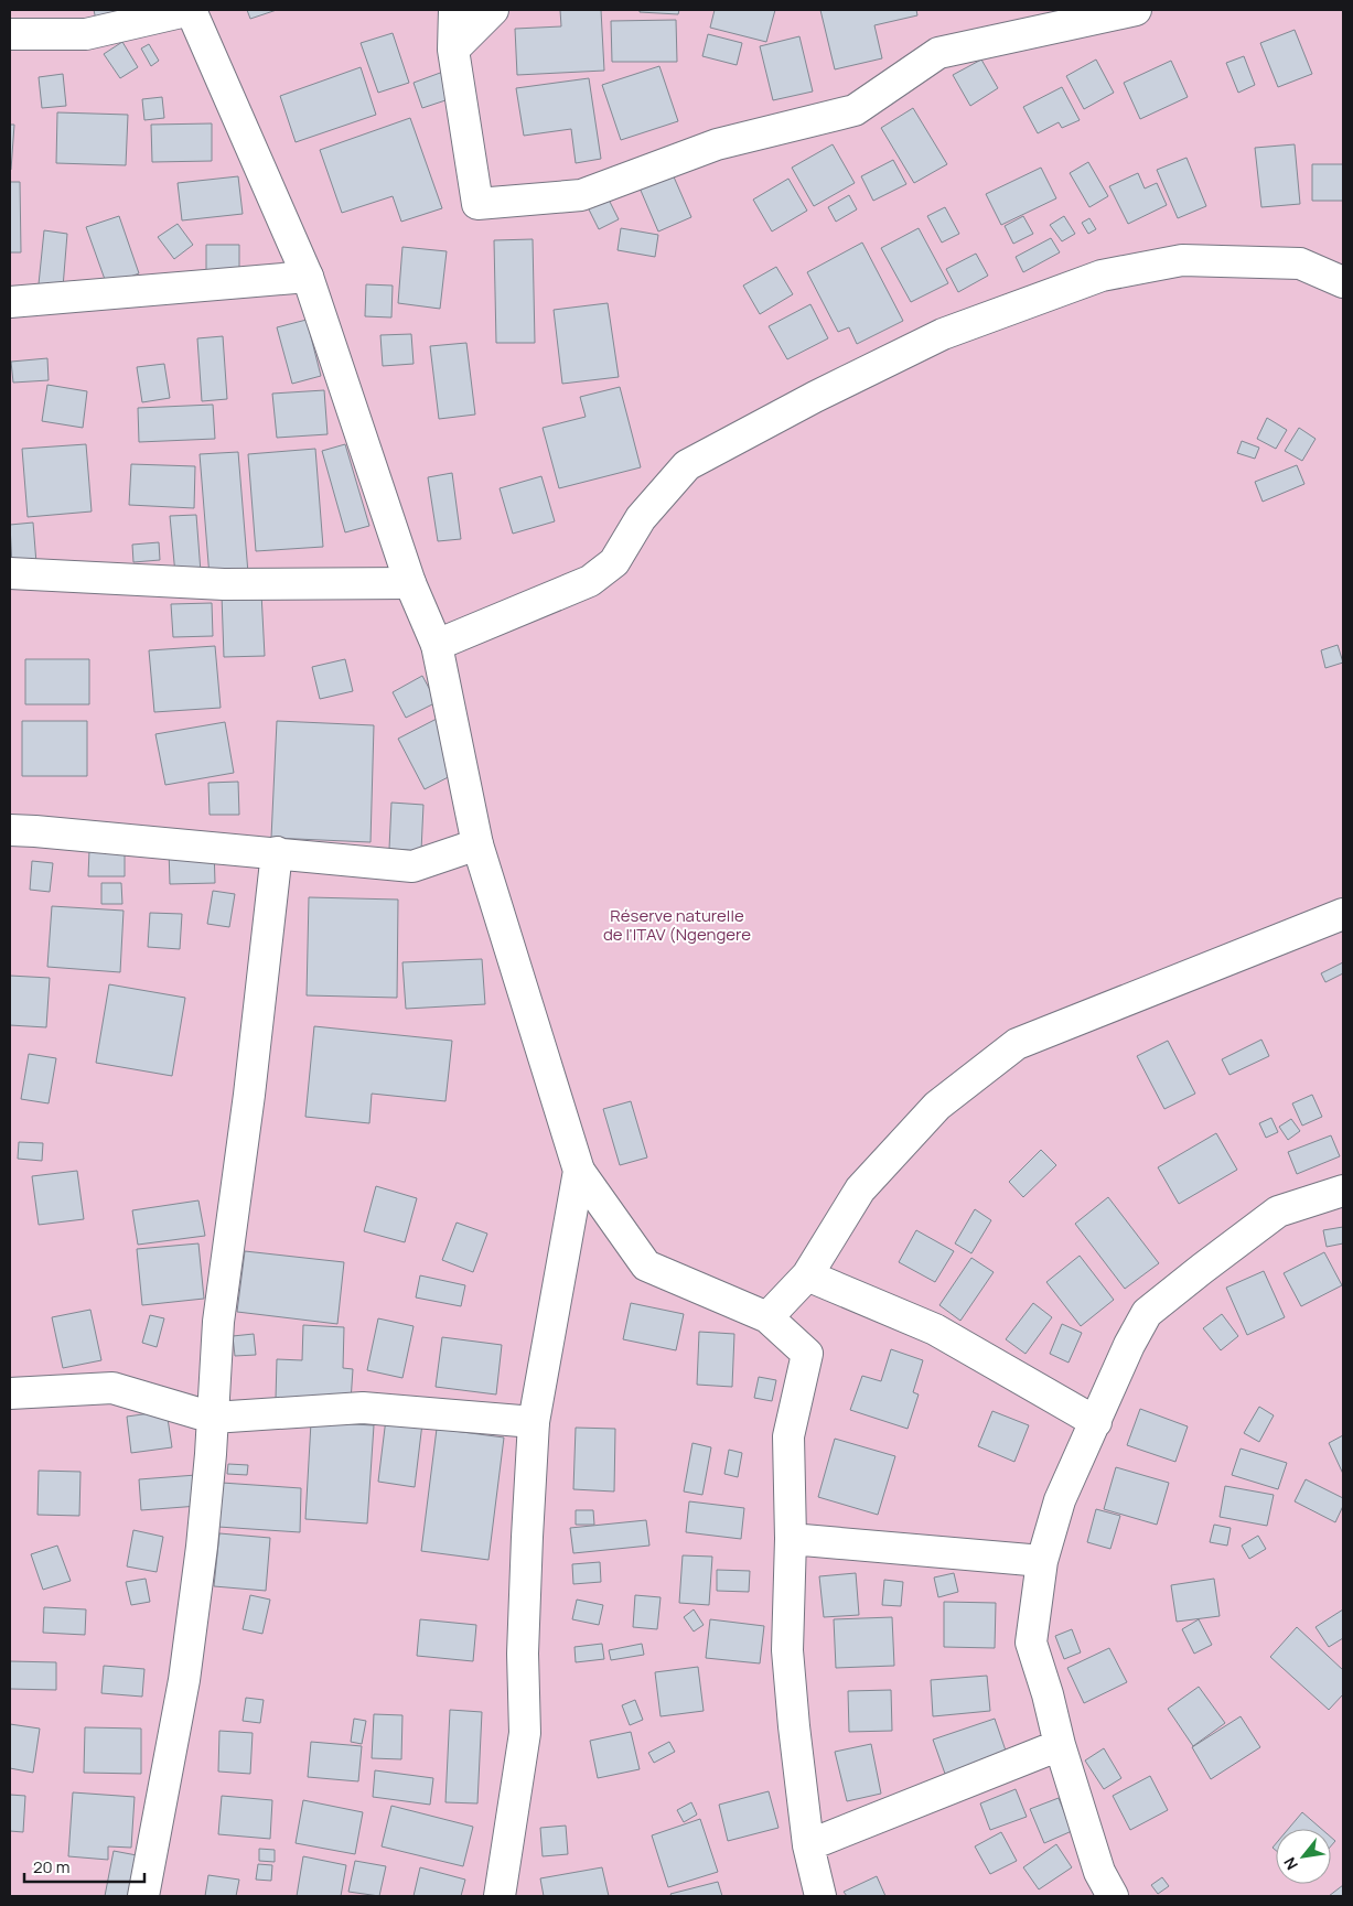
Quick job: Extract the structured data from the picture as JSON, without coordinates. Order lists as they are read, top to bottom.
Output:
{
  "parks": ["Réserve naturelle de l'ITAV (Ngengere"],
  "scale_bar": "20 m",
  "north": "bottom left"
}
